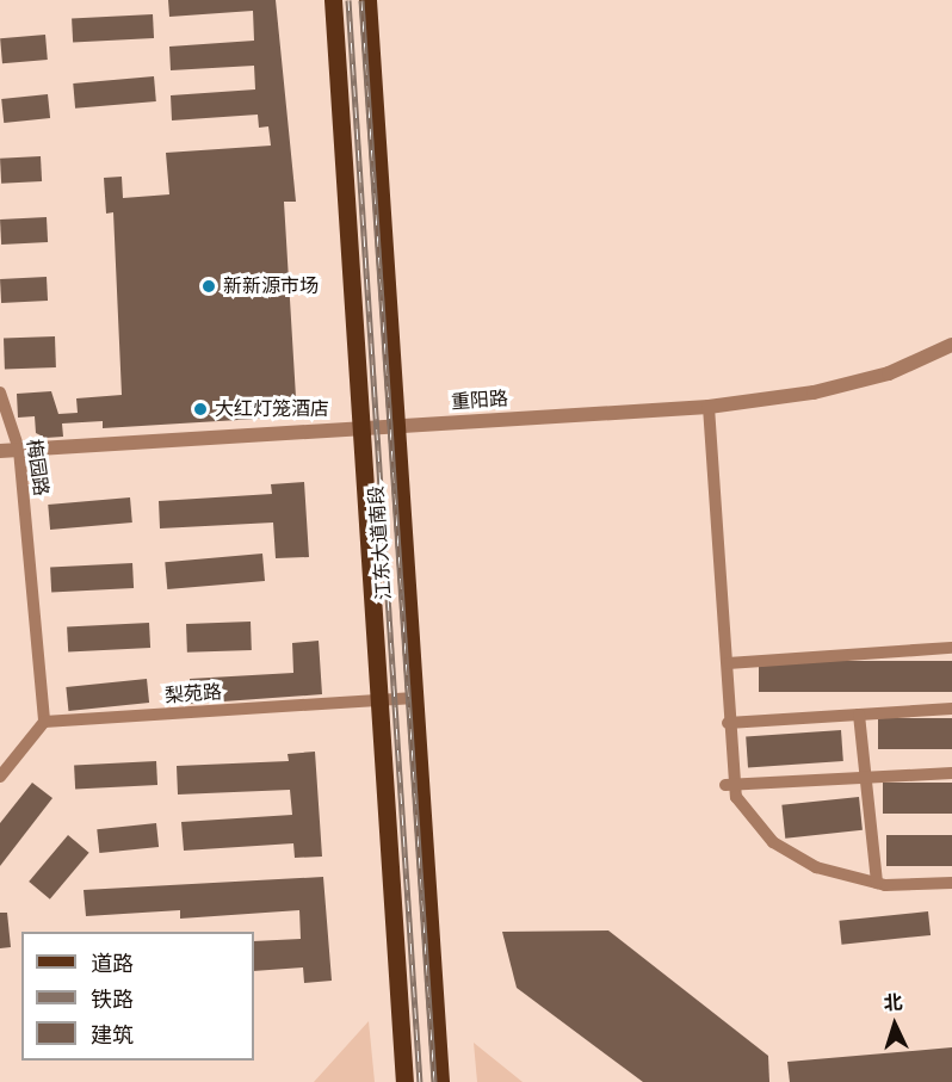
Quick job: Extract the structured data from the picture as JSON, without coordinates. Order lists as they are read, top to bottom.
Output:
{
  "streets": {
    "main road": ["江东大道南段"],
    "street": ["重阳路", "梅园路", "梨苑路"]
  },
  "crossings": [
    ["重阳路", "梅园路"],
    ["重阳路", "江东大道南段"],
    ["梅园路", "梨苑路"],
    ["江东大道南段", "梨苑路"]
  ],
  "places": ["新新源市场", "大红灯笼酒店"],
  "legend": ["道路", "铁路", "建筑"],
  "north": "top"
}
